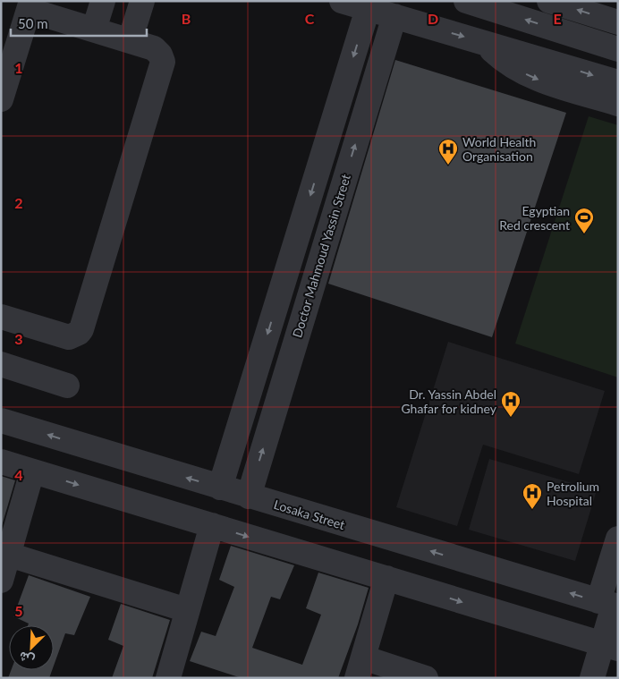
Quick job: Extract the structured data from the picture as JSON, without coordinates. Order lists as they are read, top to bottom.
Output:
{
  "streets": {
    "street": ["Doctor Mahmoud Yassin Street", "Losaka Street"]
  },
  "crossings": [
    ["Doctor Mahmoud Yassin Street", "Losaka Street"]
  ],
  "places": {
    "hospital": ["World Health Organisation", "Dr. Yassin Abdel Ghafar for kidney", "Petrolium Hospital"],
    "sports": ["Egyptian Red crescent"]
  },
  "scale_bar": "50 m",
  "north": "bottom left",
  "grid": {
    "columns": [
      "B",
      "C",
      "D",
      "E"
    ],
    "rows": [
      "1",
      "2",
      "3",
      "4",
      "5"
    ]
  }
}
